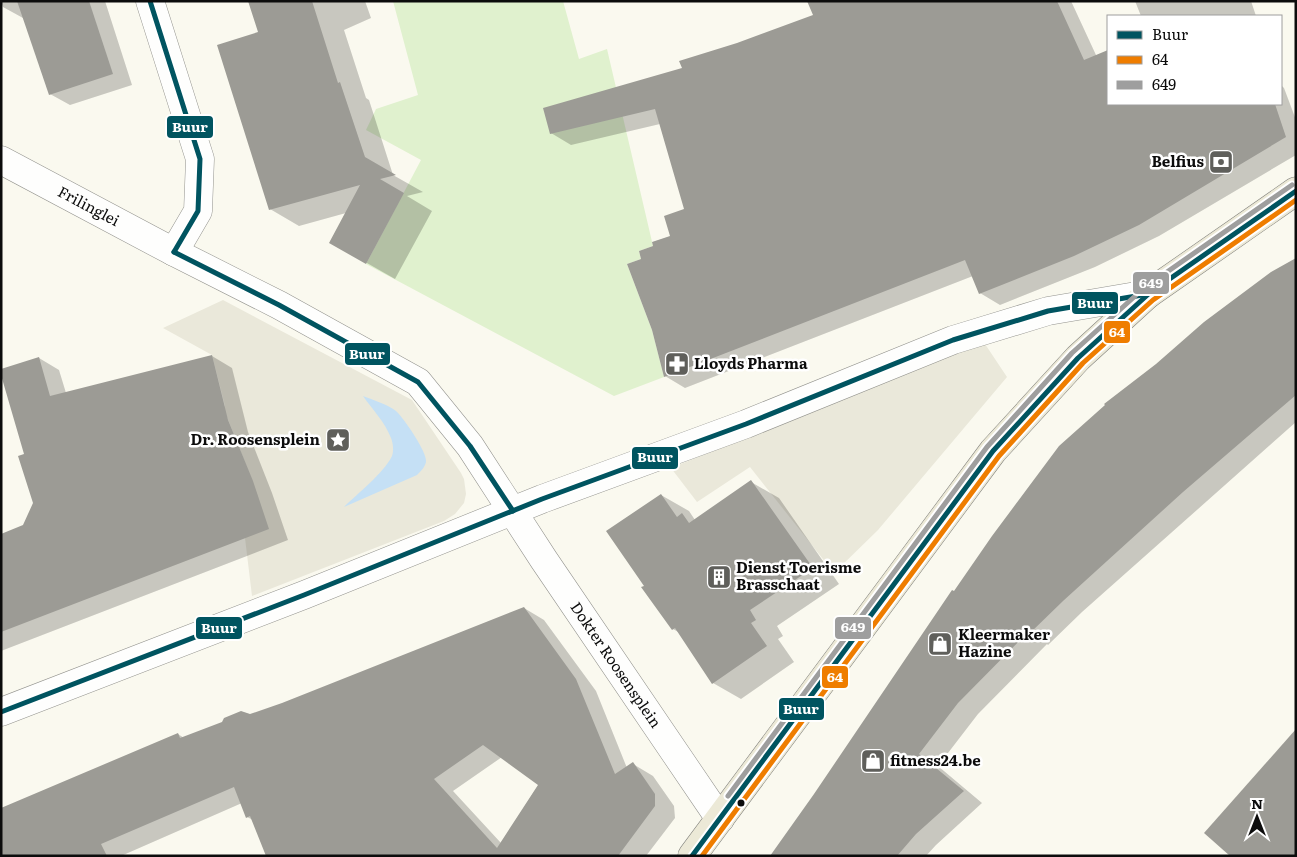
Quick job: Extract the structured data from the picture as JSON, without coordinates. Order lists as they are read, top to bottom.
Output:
{
  "streets": {
    "street": ["Frilinglei", "Dokter Roosensplein"]
  },
  "crossings": [
    ["Frilinglei", "Dokter Roosensplein"]
  ],
  "places": {
    "bank": ["Belfius"],
    "pharmacy": ["Lloyds Pharma"],
    "place": ["Dr. Roosensplein"],
    "building": ["Dienst Toerisme Brasschaat"],
    "shop": ["Kleermaker Hazine", "fitness24.be"]
  },
  "lines": ["transit line Buur", "transit line 649", "transit line 64"],
  "legend": ["Buur", "64", "649"],
  "north": "top"
}
